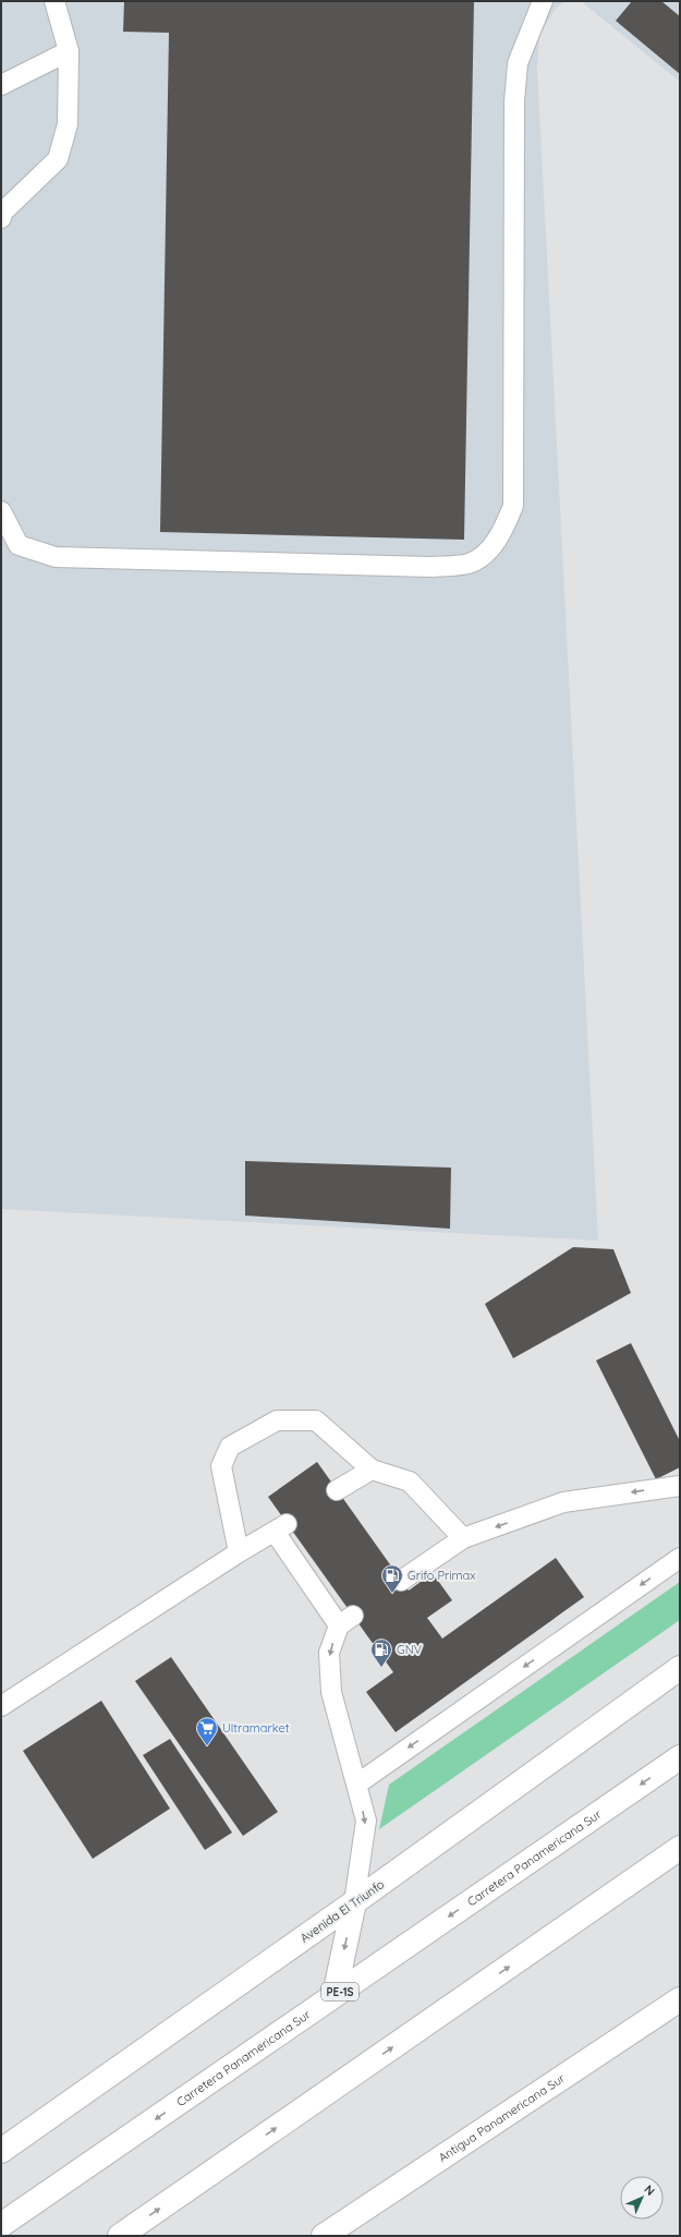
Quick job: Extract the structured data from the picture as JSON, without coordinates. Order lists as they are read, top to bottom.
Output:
{
  "streets": {
    "main road": [
      "Carretera Panamericana Sur",
      "Avenida El Triunfo",
      "PE-1S",
      "Antigua Panamericana Sur"
    ]
  },
  "places": {
    "fuel station": ["Grifo Primax", "GNV"],
    "supermarket": ["Ultramarket"]
  },
  "north": "top right"
}
